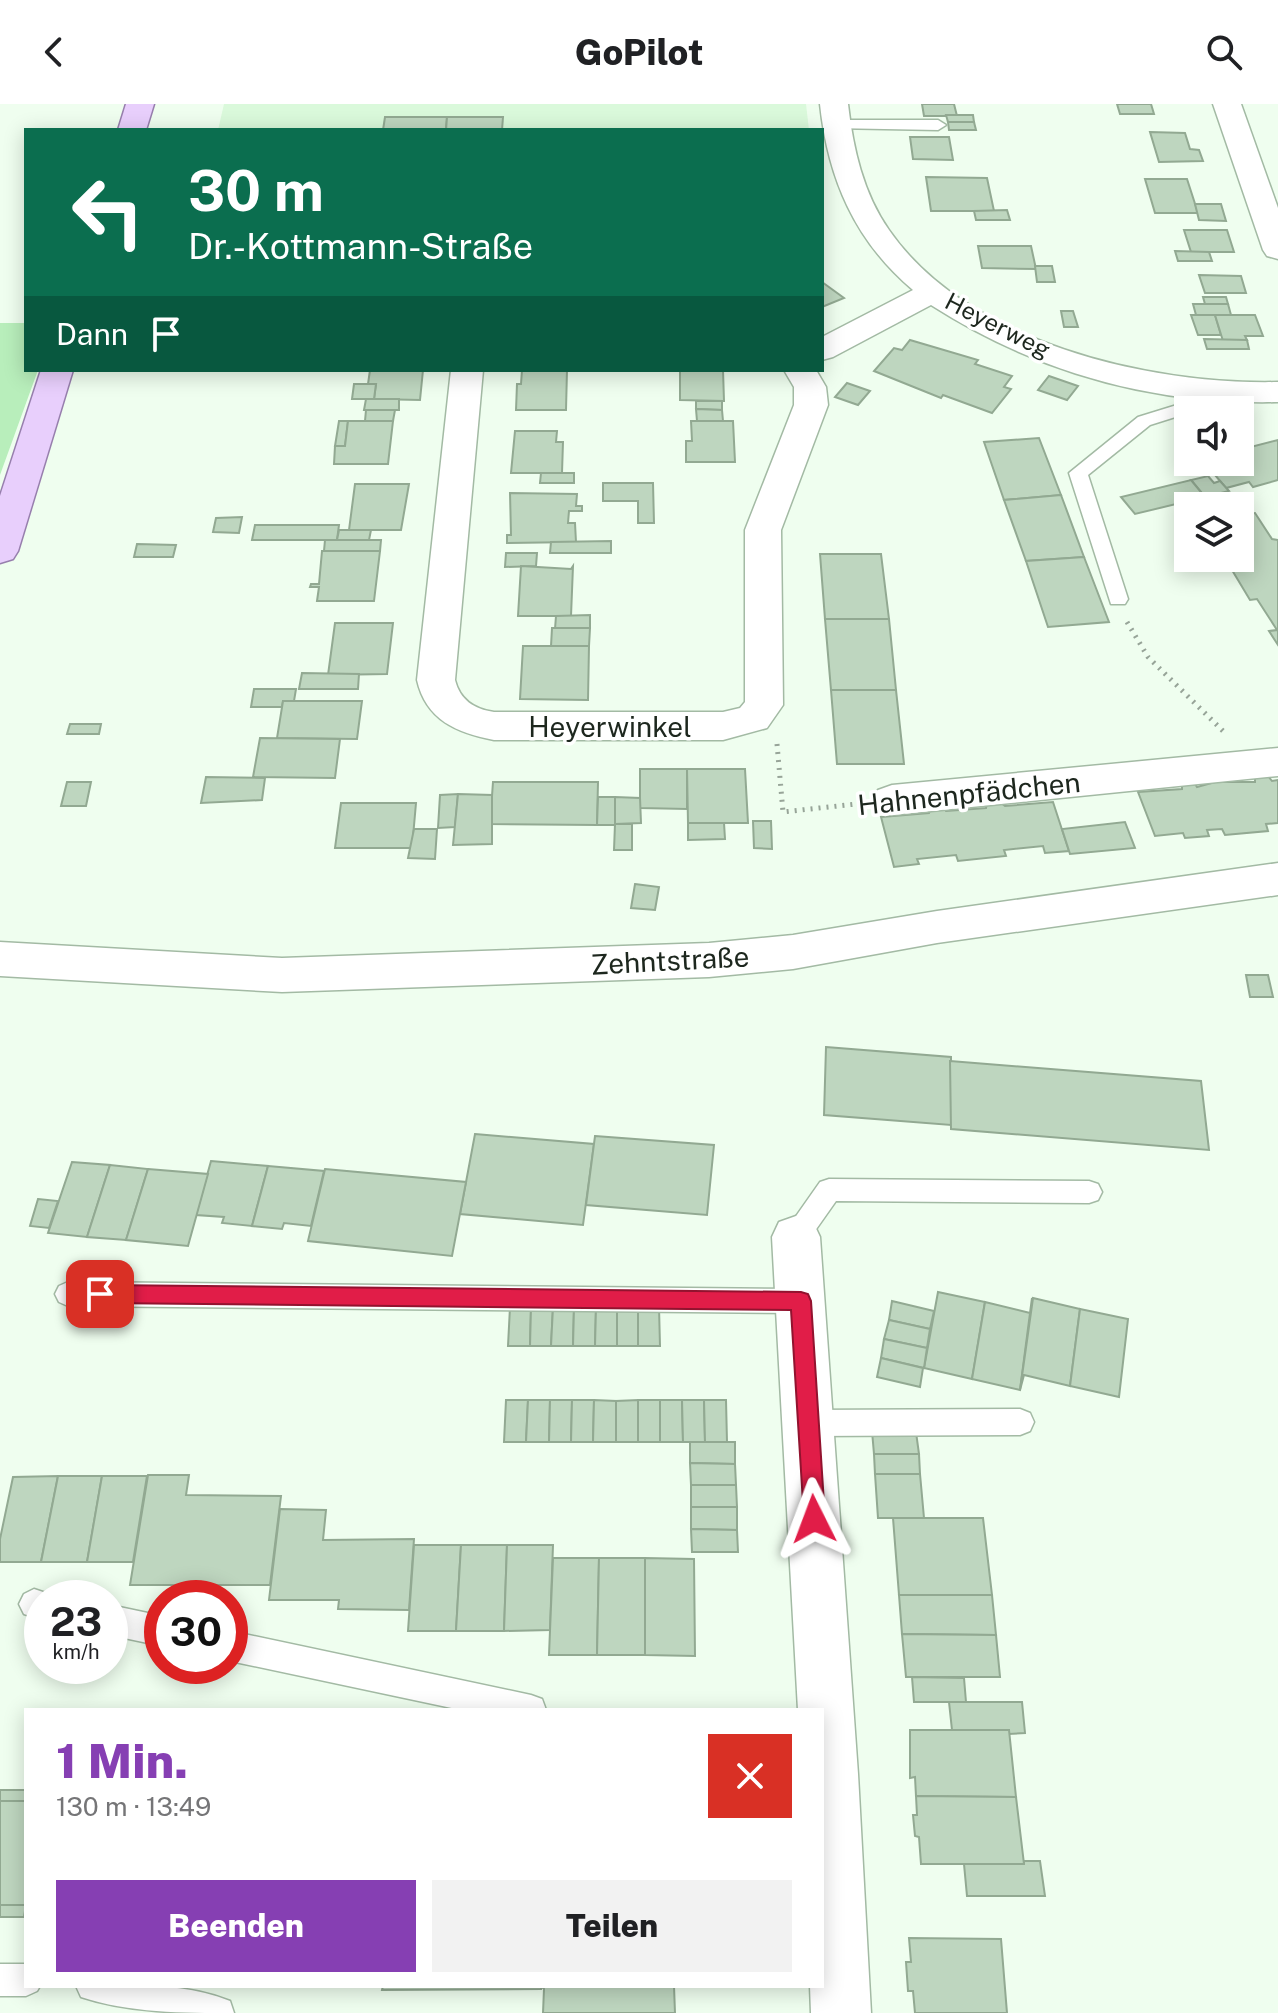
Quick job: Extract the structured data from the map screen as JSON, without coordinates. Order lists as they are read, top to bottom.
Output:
{
  "streets": {
    "street": [
      "Heyerweg",
      "Heyerwinkel",
      "Hahnenpfädchen",
      "Zehntstraße"
    ]
  },
  "crossings": [
    ["Heyerwinkel", "Hahnenpfädchen"]
  ],
  "page": {
    "header": "GoPilot",
    "turn": ["30 m", "Dr.-Kottmann-Straße"],
    "then": "Dann",
    "speed": "23 km/h",
    "limit": "30",
    "heading": ["1 Min.", "130 m · 13:49"],
    "buttons": ["Beenden", "Teilen"]
  }
}
